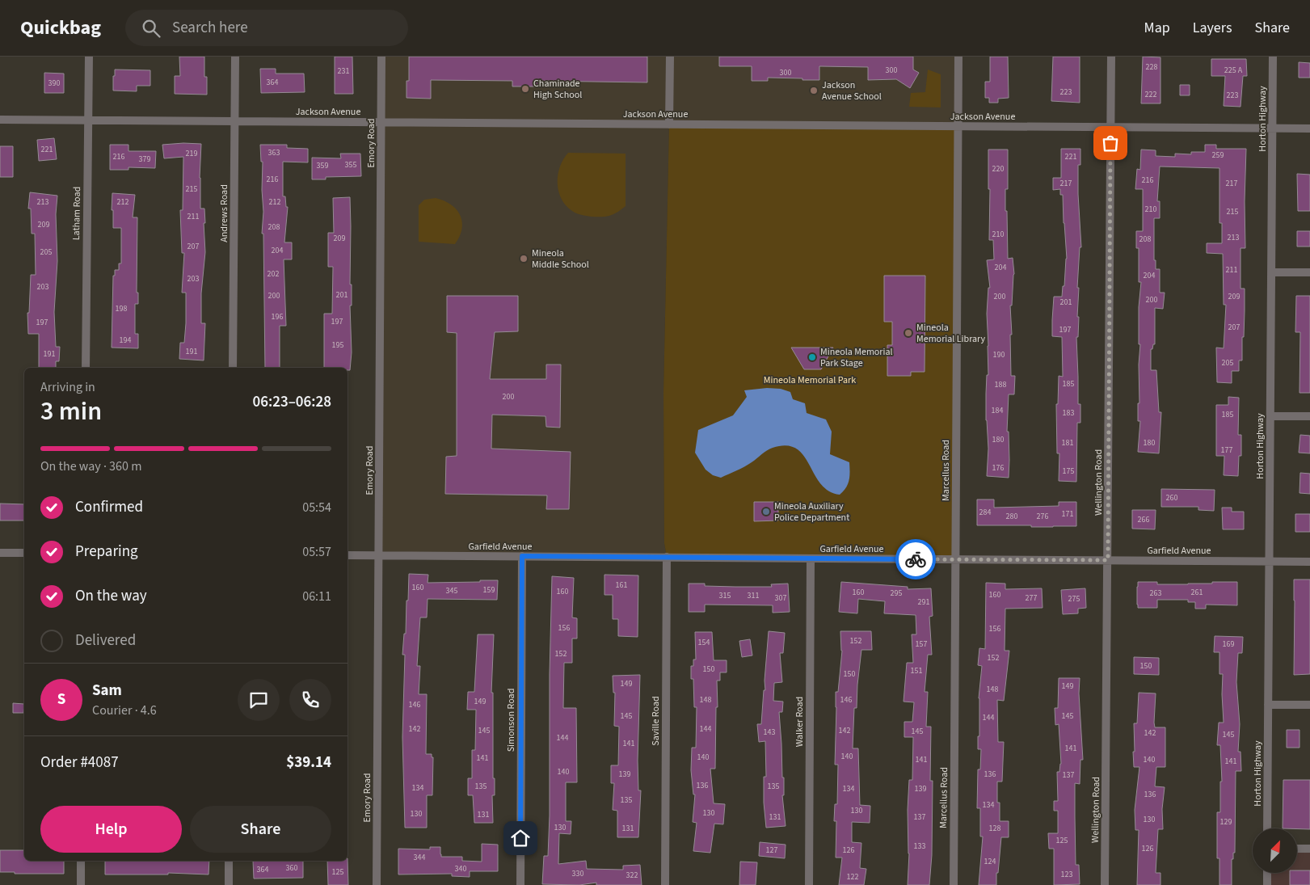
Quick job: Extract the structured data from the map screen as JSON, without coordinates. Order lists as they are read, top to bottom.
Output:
{
  "streets": {
    "street": [
      "Jackson Avenue",
      "Horton Highway",
      "Emory Road",
      "Latham Road",
      "Andrews Road",
      "Marcellus Road",
      "Wellington Road",
      "Garfield Avenue",
      "Simonson Road",
      "Saville Road",
      "Walker Road"
    ]
  },
  "crossings": [
    ["Jackson Avenue", "Horton Highway"],
    ["Jackson Avenue", "Emory Road"],
    ["Jackson Avenue", "Latham Road"],
    ["Jackson Avenue", "Andrews Road"],
    ["Jackson Avenue", "Marcellus Road"],
    ["Jackson Avenue", "Wellington Road"],
    ["Horton Highway", "Garfield Avenue"],
    ["Emory Road", "Garfield Avenue"],
    ["Marcellus Road", "Garfield Avenue"],
    ["Wellington Road", "Garfield Avenue"],
    ["Garfield Avenue", "Simonson Road"],
    ["Garfield Avenue", "Saville Road"],
    ["Garfield Avenue", "Walker Road"]
  ],
  "parks": ["Mineola Memorial Park"],
  "places": [
    "Chaminade High School",
    "Jackson Avenue School",
    "Mineola Middle School",
    "Mineola Memorial Library",
    "Mineola Memorial Park Stage",
    "Mineola Auxiliary Police Department"
  ],
  "house_numbers": [
    "228",
    "300",
    "225 A",
    "231",
    "300",
    "364",
    "390",
    "223",
    "222",
    "223",
    "221",
    "363",
    "219",
    "259",
    "216",
    "221",
    "379",
    "355",
    "359",
    "220",
    "216",
    "216",
    "217",
    "217",
    "215",
    "213",
    "212",
    "212",
    "210",
    "215",
    "211",
    "209",
    "208",
    "210",
    "213",
    "209",
    "208",
    "207",
    "204",
    "205",
    "204",
    "211",
    "202",
    "204",
    "203",
    "203",
    "201",
    "200",
    "200",
    "209",
    "200",
    "201",
    "198",
    "196",
    "197",
    "197",
    "207",
    "197",
    "194",
    "195",
    "191",
    "191",
    "190",
    "205",
    "185",
    "188",
    "200",
    "184",
    "183",
    "185",
    "180",
    "181",
    "180",
    "177",
    "176",
    "175",
    "260",
    "284",
    "171",
    "280",
    "276",
    "266",
    "161",
    "160",
    "159",
    "345",
    "160",
    "160",
    "261",
    "295",
    "263",
    "160",
    "315",
    "311",
    "307",
    "277",
    "275",
    "291",
    "156",
    "156",
    "152",
    "154",
    "157",
    "169",
    "152",
    "152",
    "150",
    "150",
    "151",
    "150",
    "149",
    "149",
    "148",
    "148",
    "146",
    "149",
    "146",
    "145",
    "145",
    "144",
    "142",
    "144",
    "145",
    "142",
    "145",
    "143",
    "142",
    "145",
    "144",
    "141",
    "141",
    "140",
    "140",
    "141",
    "141",
    "140",
    "141",
    "140",
    "139",
    "136",
    "137",
    "136",
    "135",
    "135",
    "134",
    "134",
    "139",
    "136",
    "135",
    "134",
    "130",
    "130",
    "130",
    "131",
    "131",
    "137",
    "130",
    "129",
    "130",
    "131",
    "128",
    "125",
    "133",
    "126",
    "127",
    "126",
    "344",
    "124",
    "360",
    "340",
    "364",
    "125",
    "330",
    "123",
    "322",
    "122"
  ],
  "north": "top right",
  "page": {
    "header": "Quickbag",
    "search": "Search here",
    "nav": ["Map", "Layers", "Share"],
    "heading": ["3 min", "Arriving in", "06:23–06:28"],
    "panel": [
      "Sam",
      "Courier · 4.6",
      "Order #4087",
      "$39.14"
    ],
    "bar": "On the way · 360 m",
    "list": [
      ["Confirmed", "05:54"],
      ["Preparing", "05:57"],
      ["On the way", "06:11"],
      "Delivered"
    ],
    "round": "S",
    "buttons": ["Help", "Share"]
  }
}
